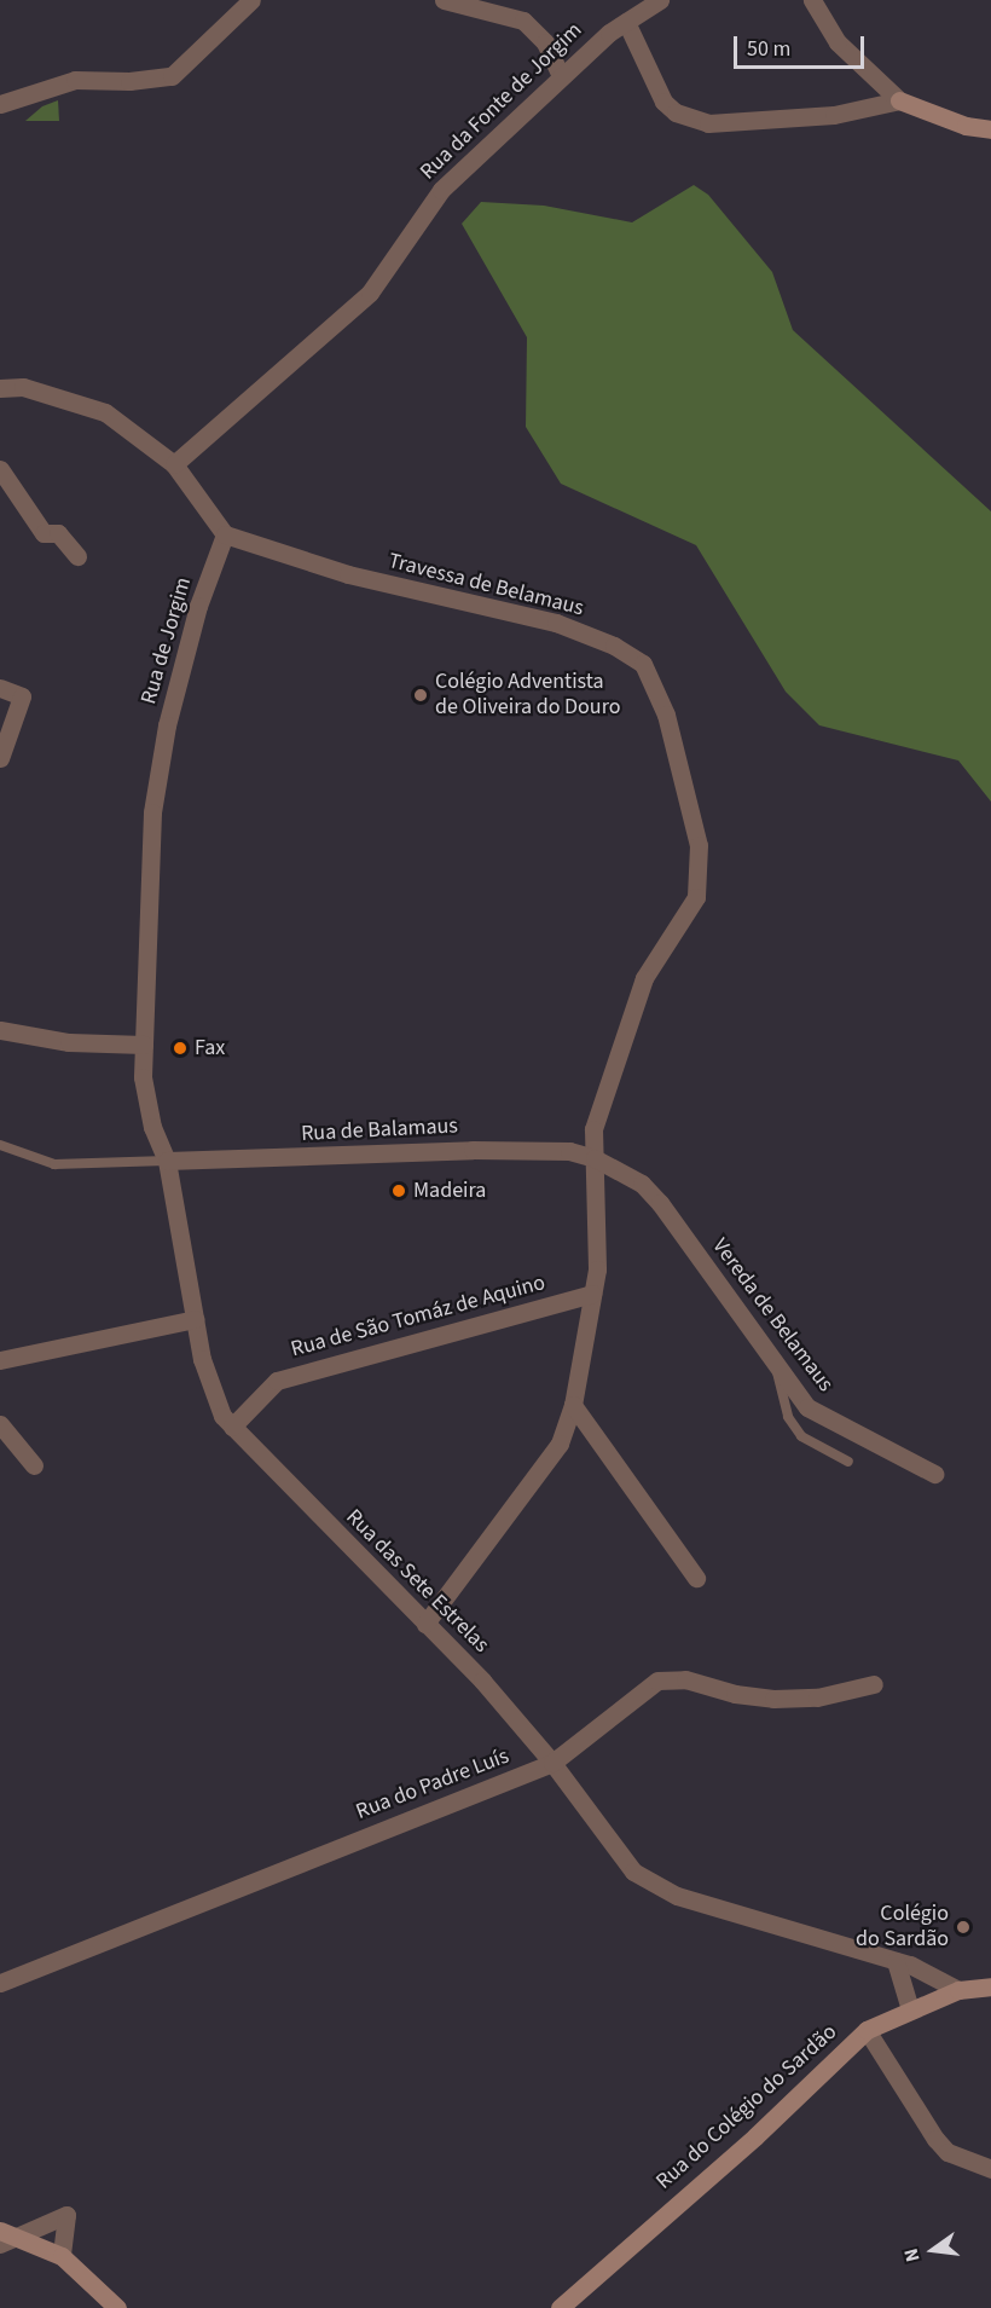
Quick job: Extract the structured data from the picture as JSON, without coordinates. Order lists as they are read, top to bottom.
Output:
{
  "streets": {
    "main road": ["Rua do Colégio do Sardão"],
    "street": [
      "Rua da Fonte de Jorgim",
      "Travessa de Belamaus",
      "Rua de Jorgim",
      "Rua de Balamaus",
      "Vereda de Belamaus",
      "Rua de São Tomáz de Aquino",
      "Rua das Sete Estrelas",
      "Rua do Padre Luís"
    ]
  },
  "crossings": [
    ["Travessa de Belamaus", "Rua de Jorgim"],
    ["Travessa de Belamaus", "Rua de Balamaus"],
    ["Travessa de Belamaus", "Vereda de Belamaus"],
    ["Travessa de Belamaus", "Rua de São Tomáz de Aquino"],
    ["Travessa de Belamaus", "Rua das Sete Estrelas"],
    ["Rua de Jorgim", "Rua das Sete Estrelas"],
    ["Rua de Balamaus", "Vereda de Belamaus"],
    ["Rua de Balamaus", "Rua das Sete Estrelas"],
    ["Rua de São Tomáz de Aquino", "Rua das Sete Estrelas"],
    ["Rua das Sete Estrelas", "Rua do Padre Luís"],
    ["Rua das Sete Estrelas", "Rua do Colégio do Sardão"]
  ],
  "places": [
    "Colégio Adventista de Oliveira do Douro",
    "Fax",
    "Madeira",
    "Colégio do Sardão"
  ],
  "scale_bar": "50 m",
  "north": "left"
}
